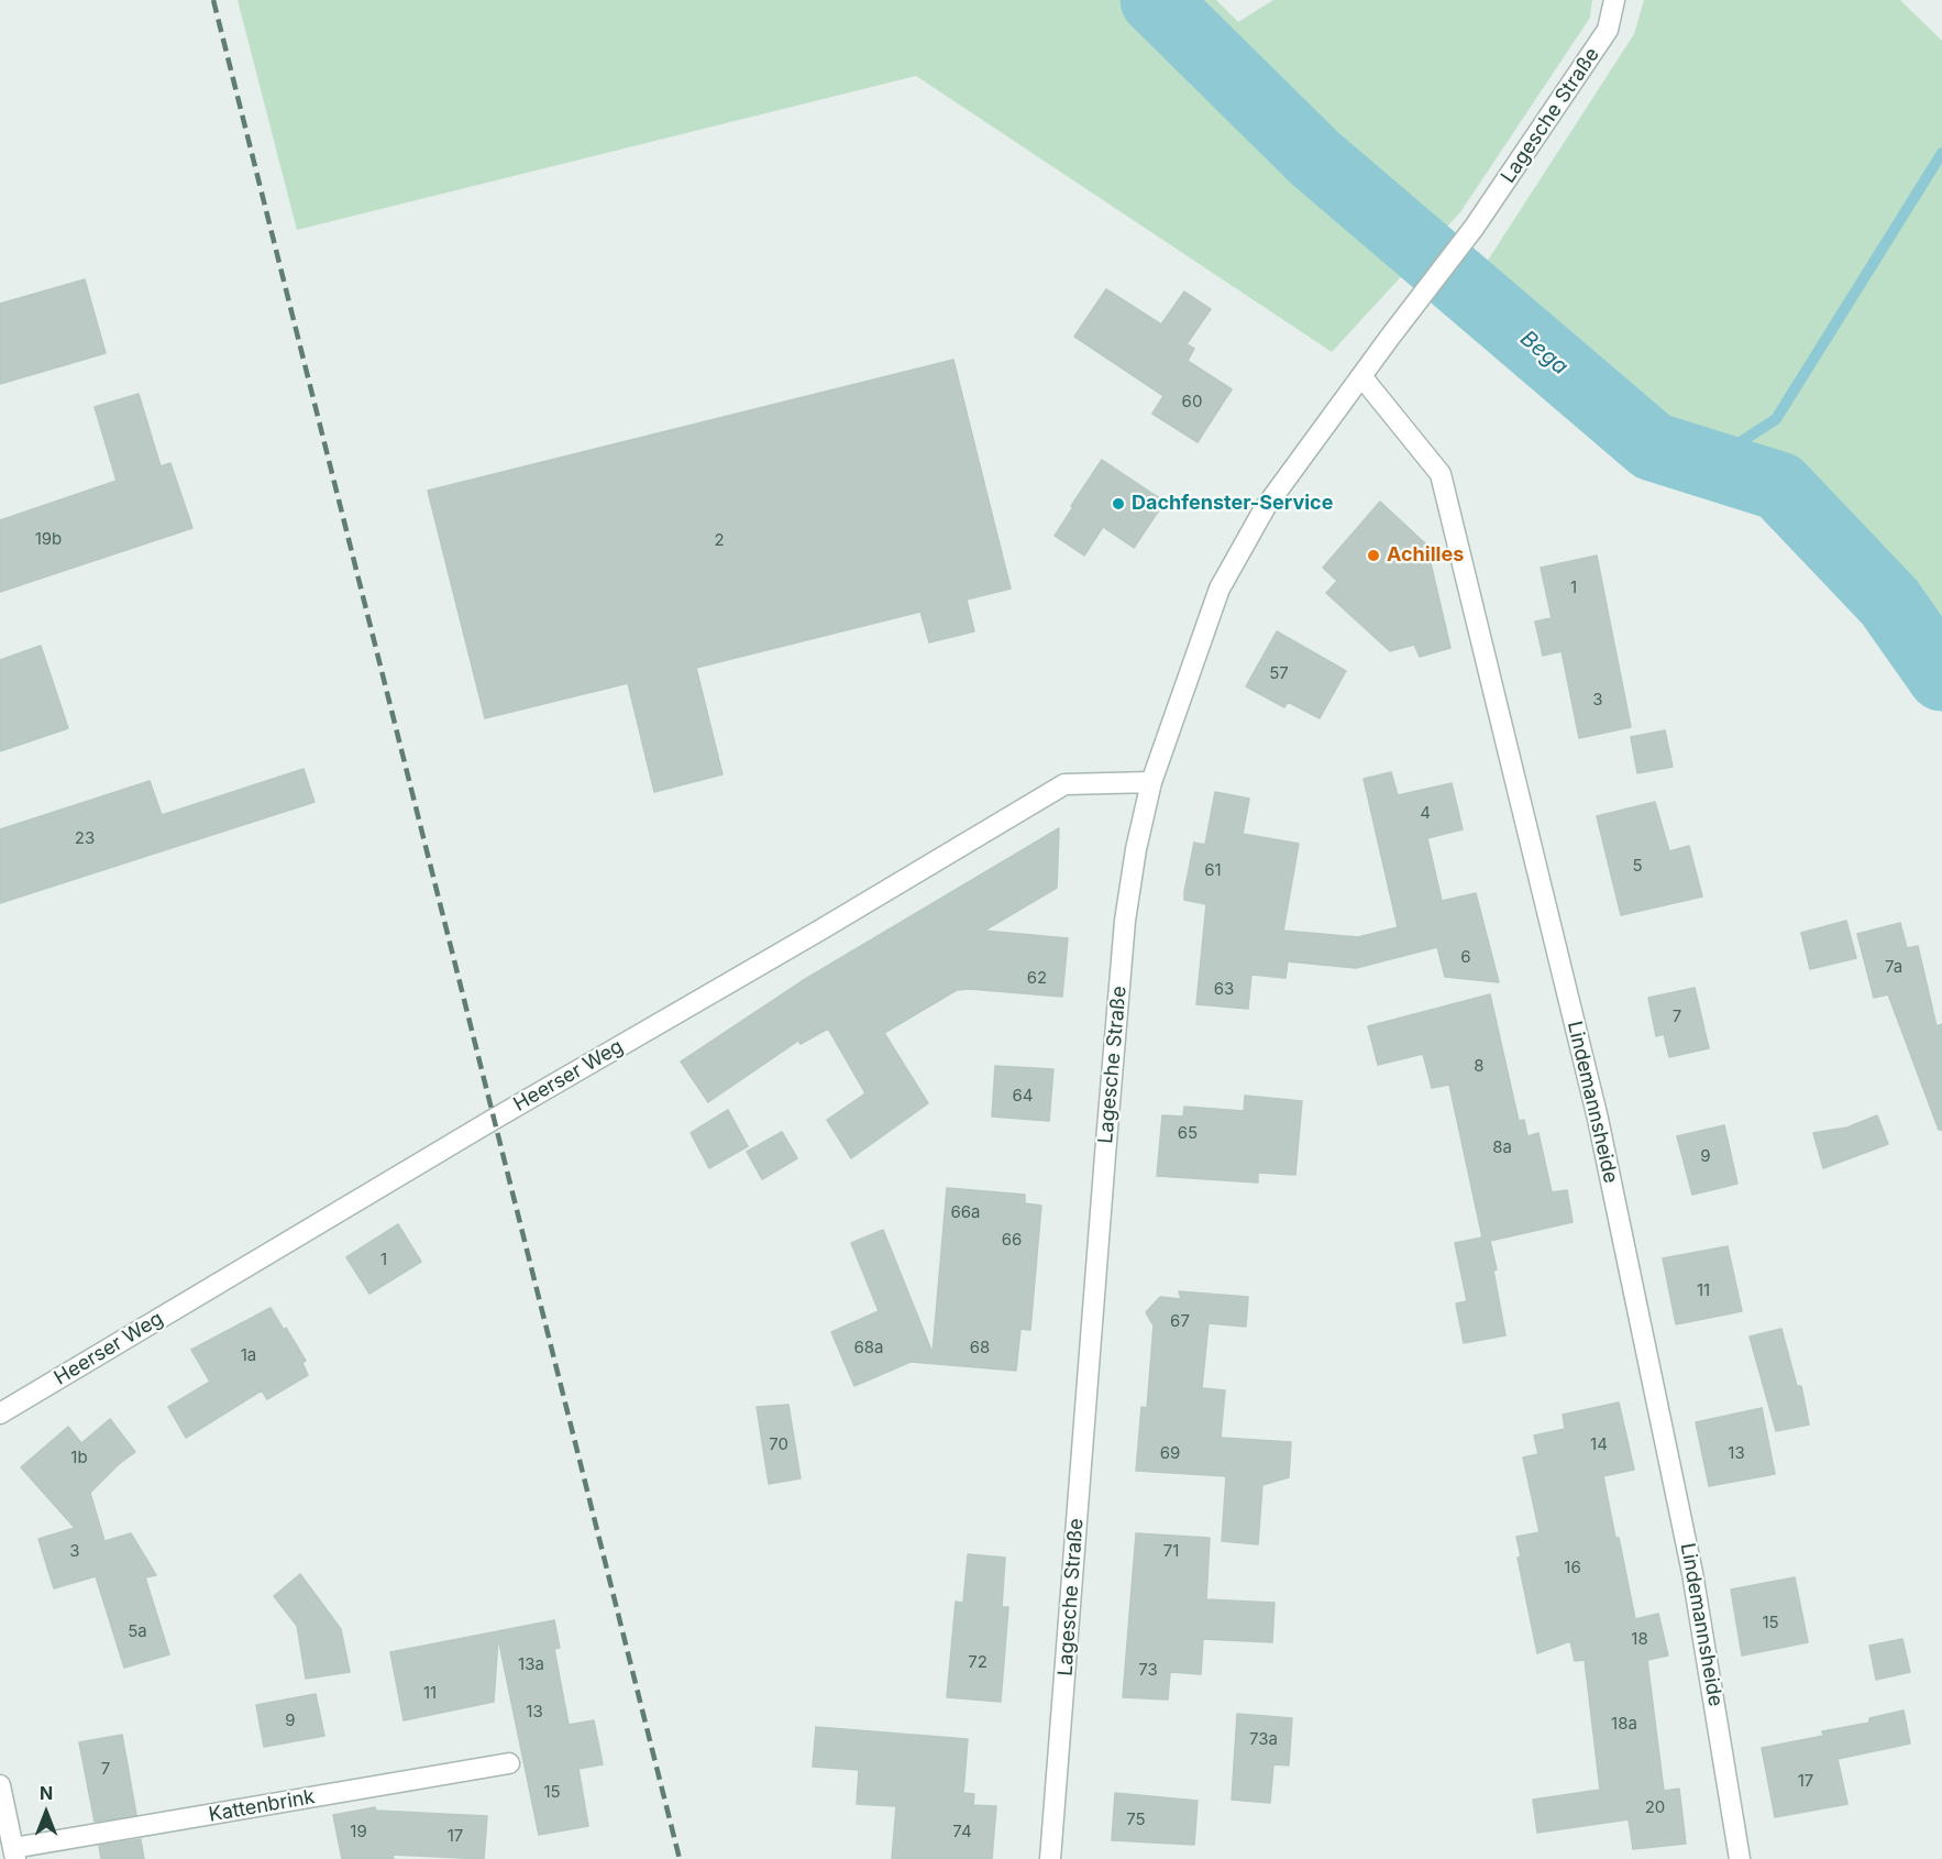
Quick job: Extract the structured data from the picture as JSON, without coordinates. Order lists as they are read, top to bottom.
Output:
{
  "streets": {
    "street": [
      "Lagesche Straße",
      "Heerser Weg",
      "Lindemannsheide",
      "Kattenbrink"
    ]
  },
  "crossings": [
    ["Lagesche Straße", "Heerser Weg"],
    ["Lagesche Straße", "Lindemannsheide"]
  ],
  "water": ["Bega"],
  "places": ["Dachfenster-Service", "Achilles"],
  "house_numbers": [
    "60",
    "19b",
    "2",
    "1",
    "57",
    "3",
    "4",
    "23",
    "5",
    "61",
    "6",
    "7a",
    "62",
    "63",
    "7",
    "8",
    "64",
    "65",
    "8a",
    "9",
    "66a",
    "66",
    "1",
    "11",
    "67",
    "68a",
    "68",
    "1a",
    "70",
    "14",
    "69",
    "13",
    "1b",
    "3",
    "71",
    "16",
    "15",
    "5a",
    "18",
    "72",
    "13a",
    "73",
    "11",
    "13",
    "9",
    "18a",
    "73a",
    "7",
    "17",
    "15",
    "20",
    "75",
    "19",
    "74",
    "17"
  ],
  "north": "top"
}
